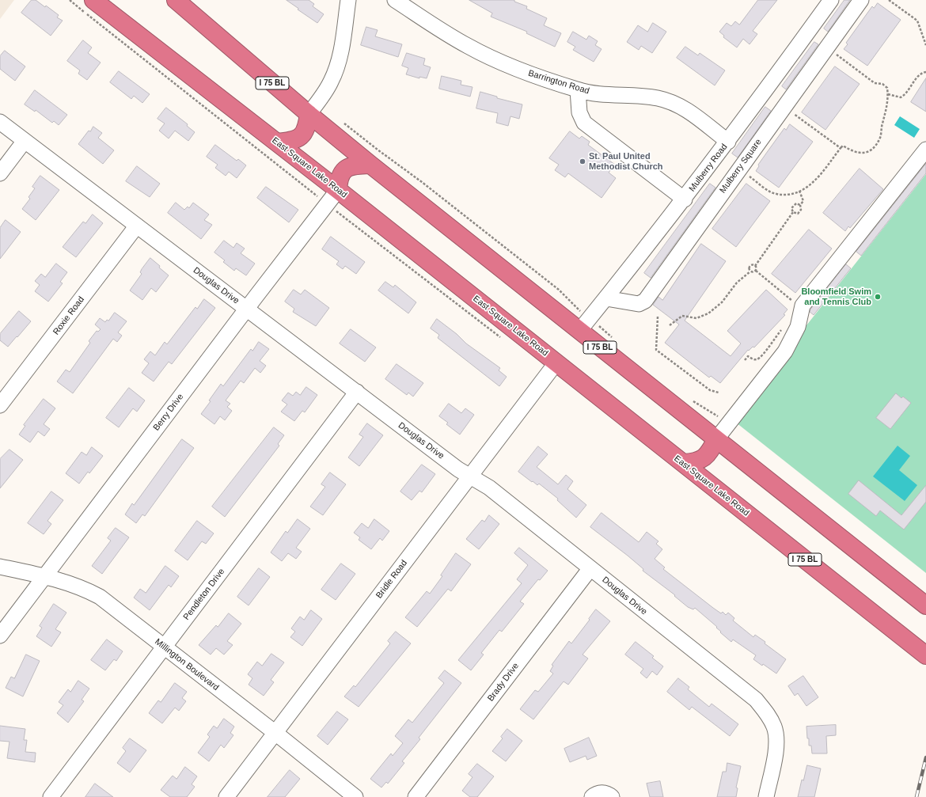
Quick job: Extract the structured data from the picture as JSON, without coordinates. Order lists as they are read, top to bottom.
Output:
{
  "streets": {
    "highway": ["I 75 BL", "East Square Lake Road"],
    "street": [
      "Barrington Road",
      "Mulberry Square",
      "Mulberry Road",
      "Douglas Drive",
      "Roxie Road",
      "Berry Drive",
      "Bridle Road",
      "Pendleton Drive",
      "Millington Boulevard",
      "Brady Drive"
    ]
  },
  "crossings": [
    ["Barrington Road", "Mulberry Road"],
    ["I 75 BL", "Mulberry Road"],
    ["Mulberry Square", "Mulberry Road"],
    ["East Square Lake Road", "Berry Drive"],
    ["East Square Lake Road", "Bridle Road"],
    ["Douglas Drive", "Roxie Road"],
    ["Douglas Drive", "Berry Drive"],
    ["Douglas Drive", "Bridle Road"],
    ["Douglas Drive", "Pendleton Drive"],
    ["Douglas Drive", "Brady Drive"],
    ["Berry Drive", "Millington Boulevard"],
    ["Bridle Road", "Millington Boulevard"],
    ["Pendleton Drive", "Millington Boulevard"]
  ],
  "places": ["St. Paul United Methodist Church", "Bloomfield Swim and Tennis Club"]
}
